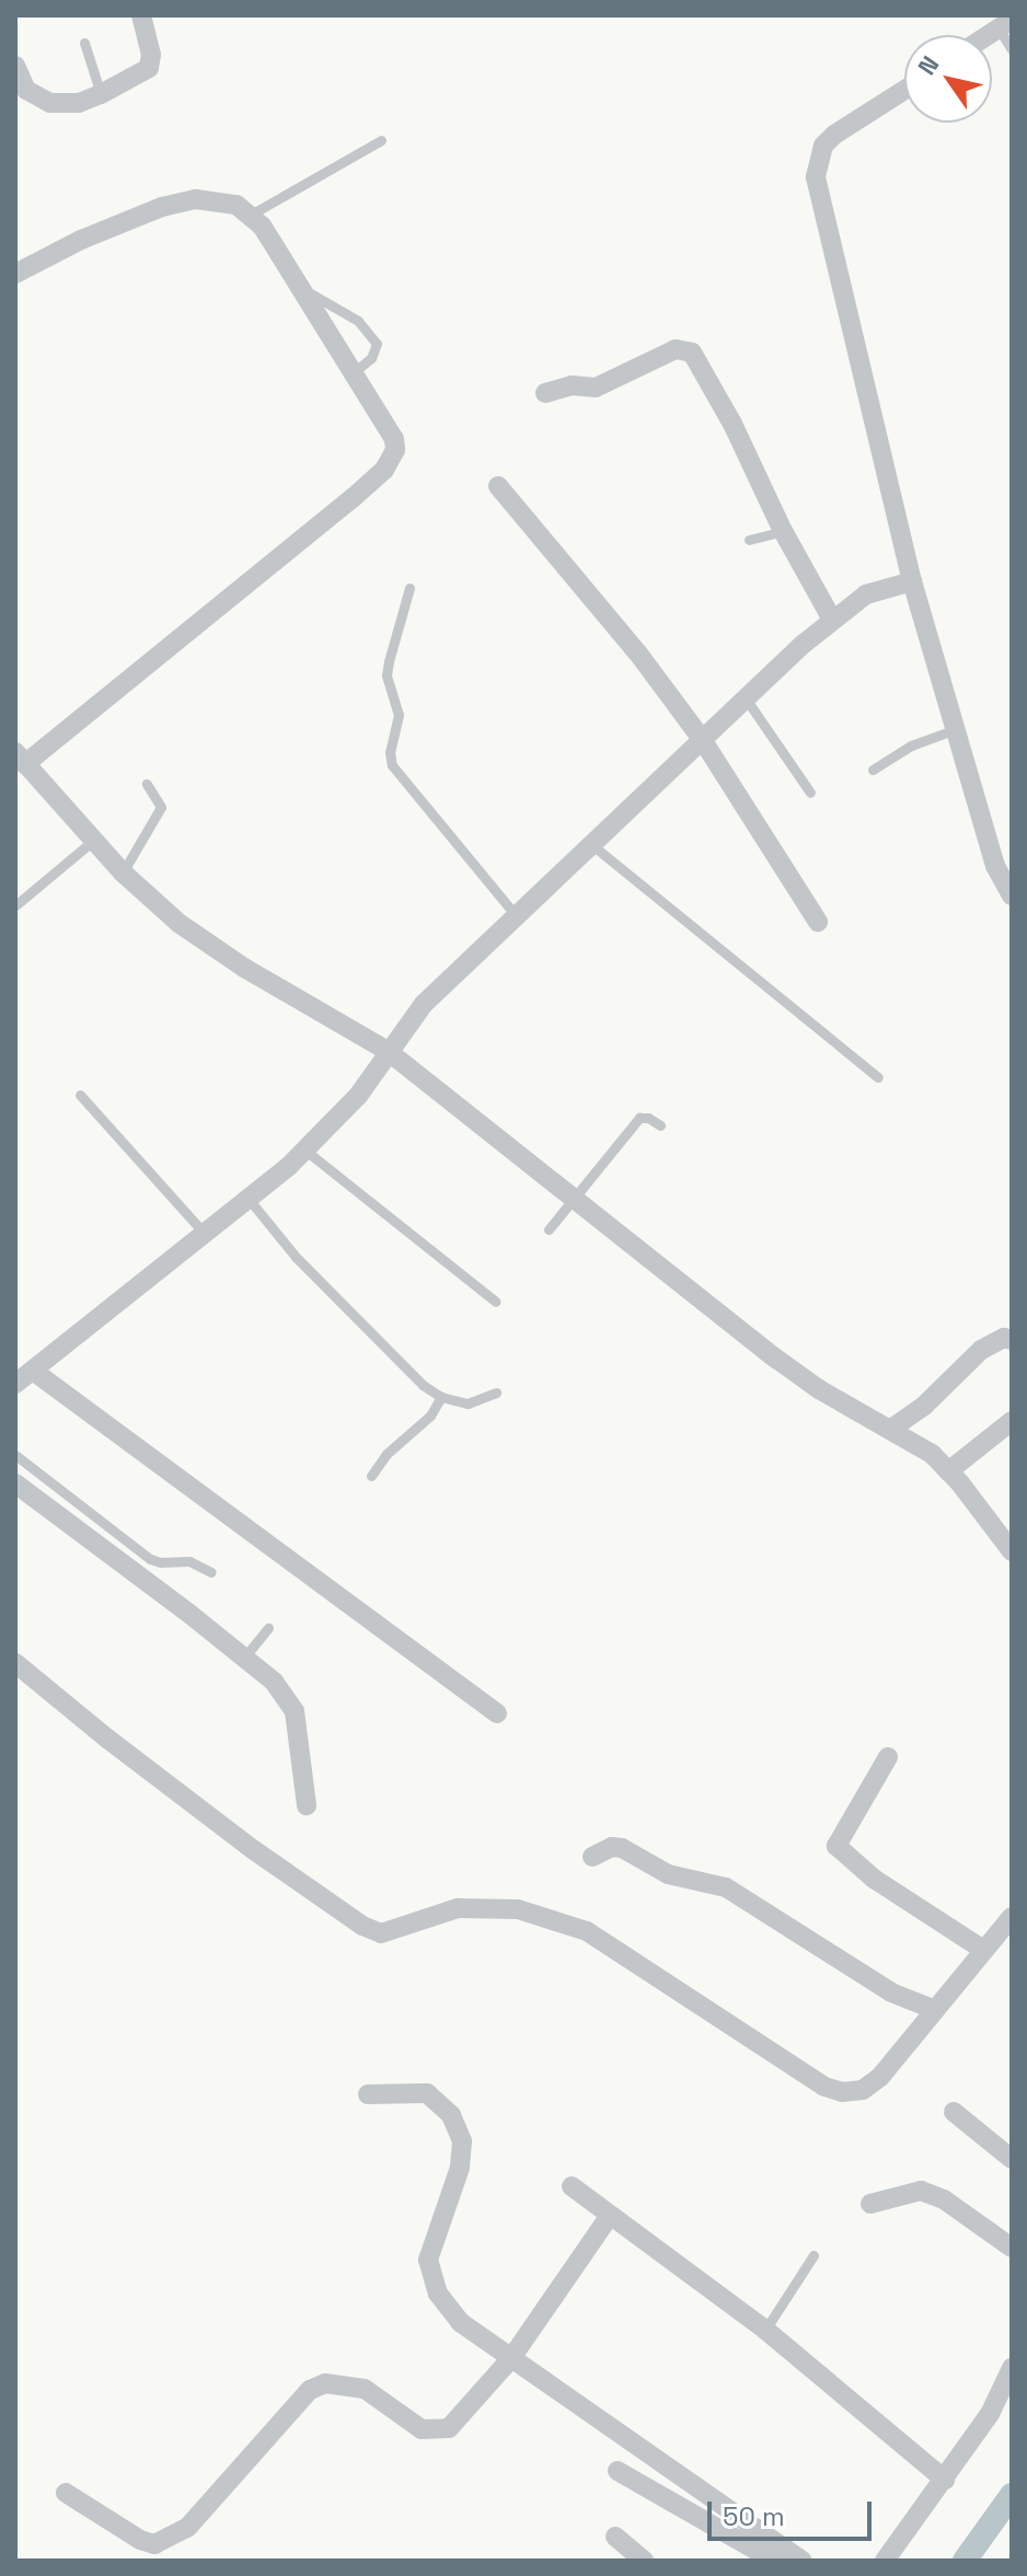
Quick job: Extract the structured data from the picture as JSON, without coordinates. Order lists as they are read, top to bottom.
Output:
{
  "scale_bar": "50 m",
  "north": "top left"
}
